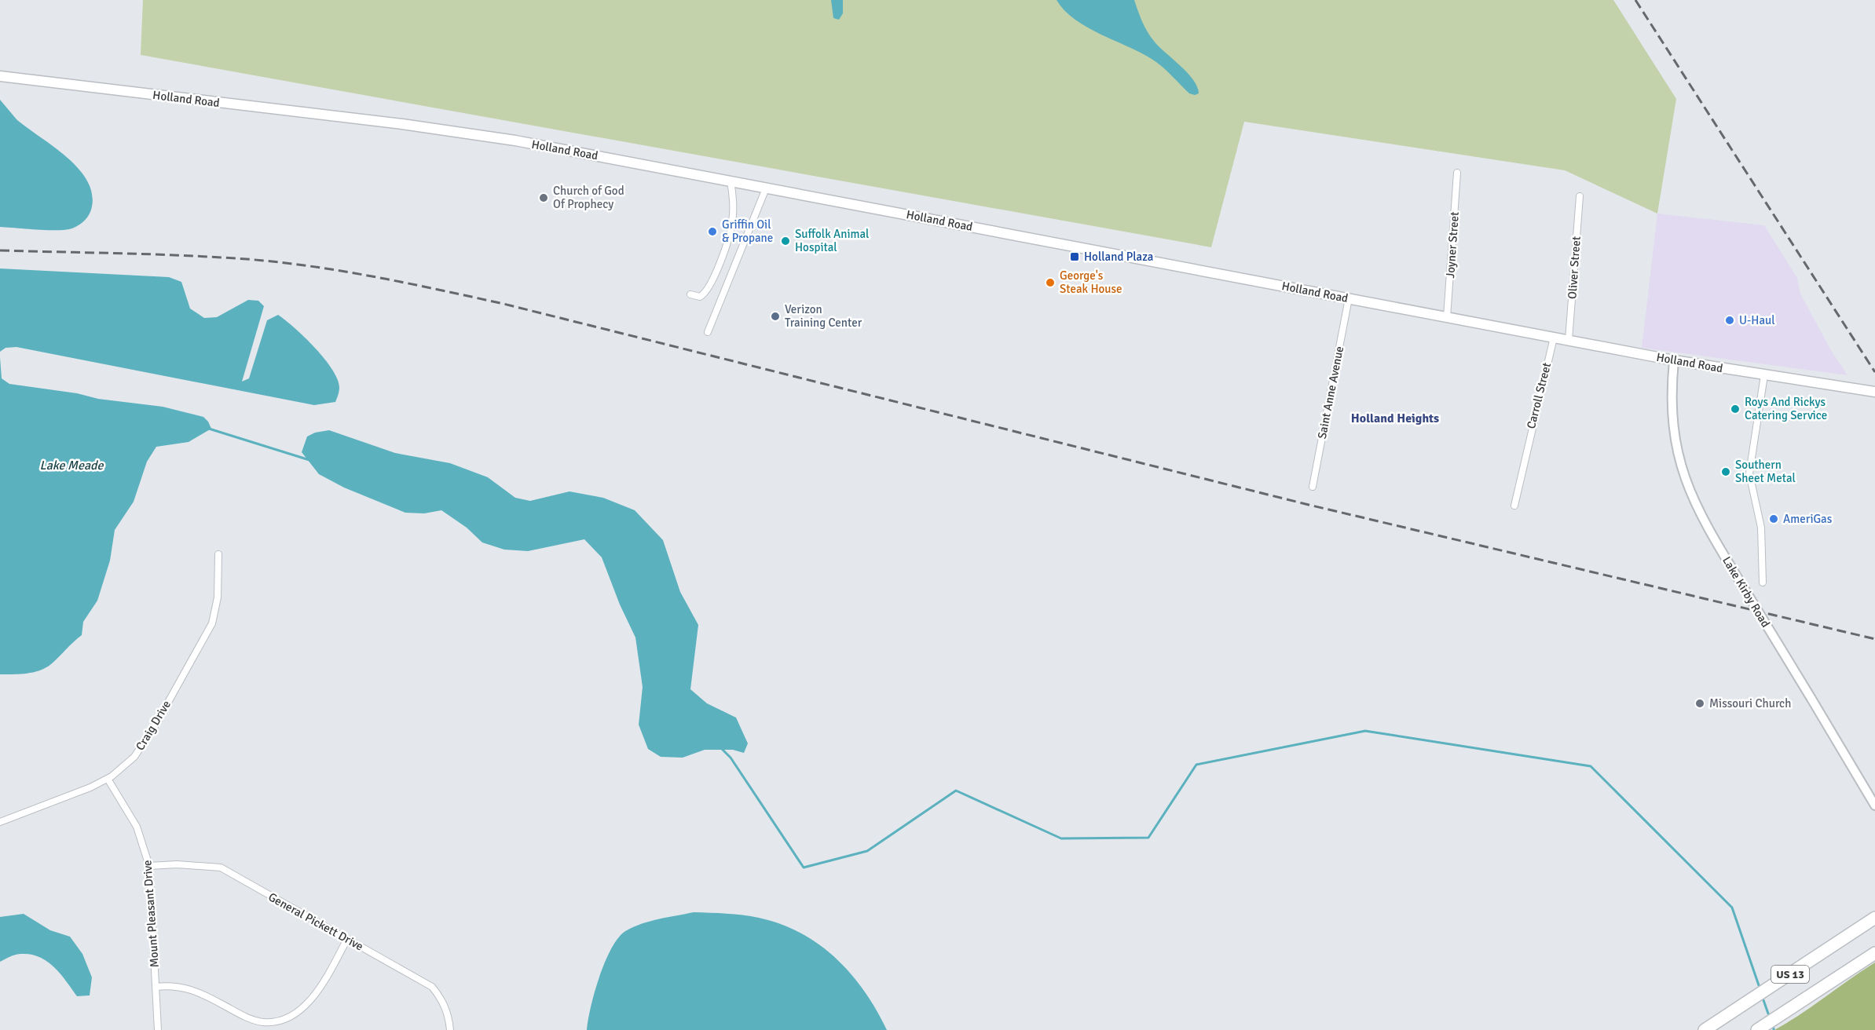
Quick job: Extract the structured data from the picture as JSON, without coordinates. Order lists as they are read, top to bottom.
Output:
{
  "streets": {
    "highway": ["US 13"],
    "main road": ["Holland Road"],
    "street": [
      "Joyner Street",
      "Oliver Street",
      "Saint Anne Avenue",
      "Carroll Street",
      "Lake Kirby Road",
      "Craig Drive",
      "Mount Pleasant Drive",
      "General Pickett Drive"
    ]
  },
  "crossings": [
    ["Holland Road", "Joyner Street"],
    ["Holland Road", "Oliver Street"],
    ["Holland Road", "Saint Anne Avenue"],
    ["Holland Road", "Carroll Street"],
    ["Holland Road", "Lake Kirby Road"],
    ["Craig Drive", "Mount Pleasant Drive"],
    ["Mount Pleasant Drive", "General Pickett Drive"]
  ],
  "districts": ["Holland Heights"],
  "water": ["Lake Meade"],
  "places": {
    "other": [
      "Church of God Of Prophecy",
      "Griffin Oil & Propane",
      "Suffolk Animal Hospital",
      "George's Steak House",
      "Verizon Training Center",
      "U-Haul",
      "Roys And Rickys Catering Service",
      "Southern Sheet Metal",
      "AmeriGas",
      "Missouri Church"
    ],
    "transit": ["Holland Plaza"]
  }
}
